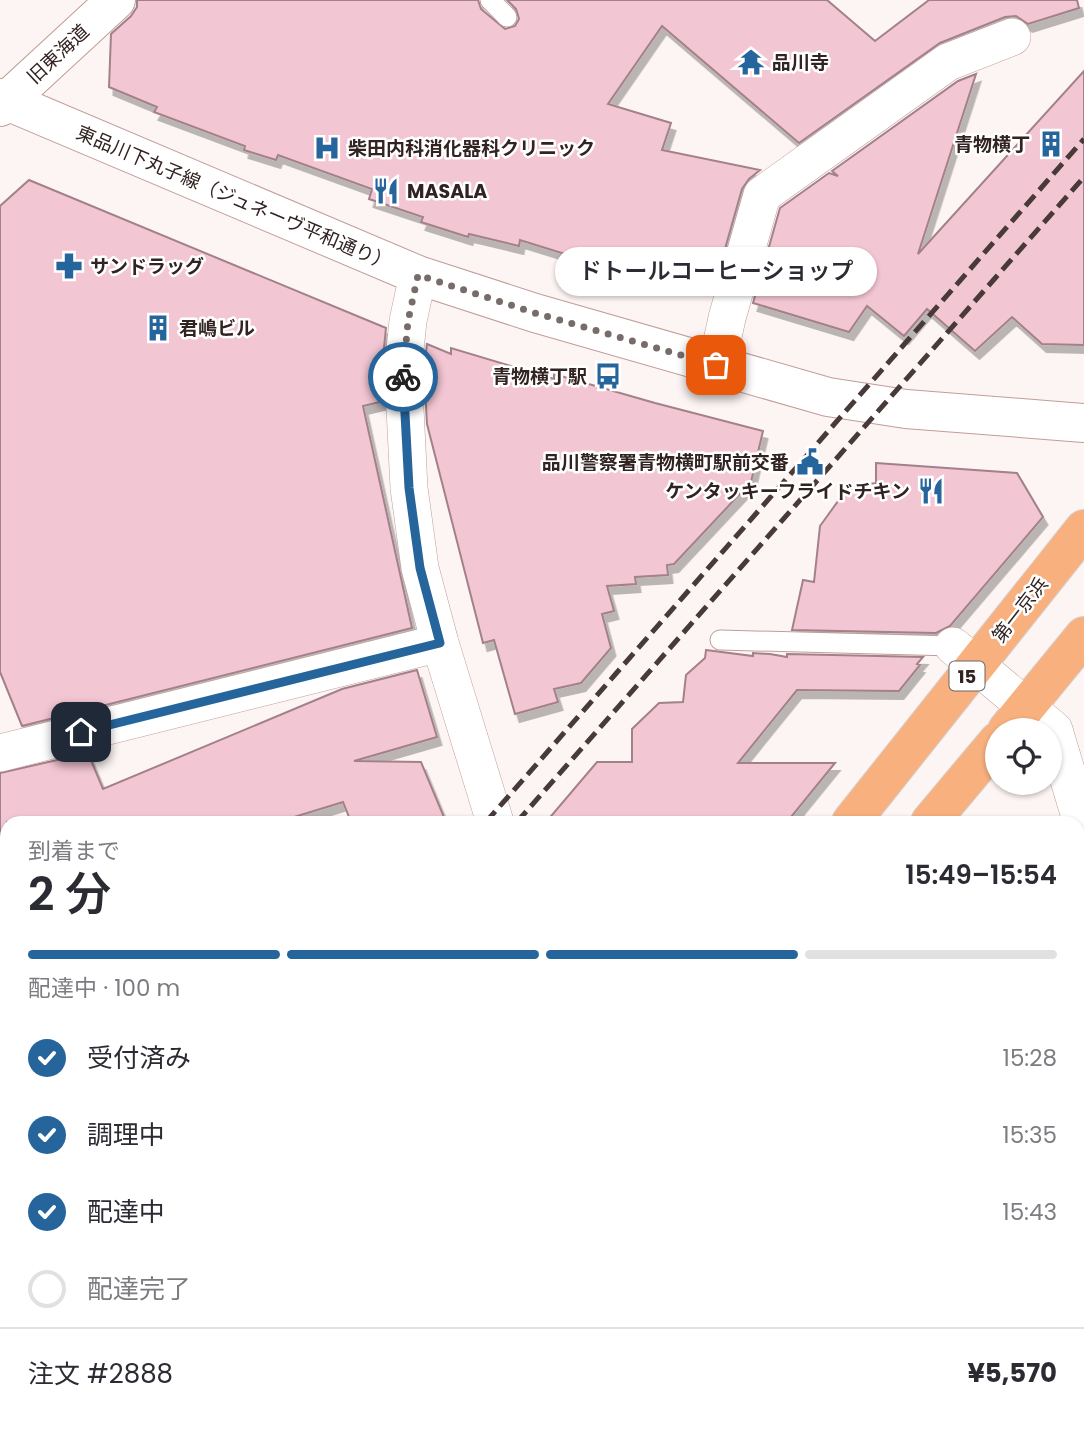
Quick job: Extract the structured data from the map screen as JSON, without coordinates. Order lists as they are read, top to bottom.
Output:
{
  "streets": {
    "highway": ["第一京浜", "15"],
    "main road": ["旧東海道", "東品川下丸子線（ジュネーヴ平和通り）"]
  },
  "crossings": [
    ["旧東海道", "東品川下丸子線（ジュネーヴ平和通り）"]
  ],
  "places": {
    "temple": ["品川寺"],
    "building": ["青物横丁", "君嶋ビル"],
    "hospital": ["柴田内科消化器科クリニック"],
    "restaurant": ["MASALA", "ケンタッキーフライドチキン"],
    "pharmacy": ["サンドラッグ"],
    "other": ["ドトールコーヒーショップ"],
    "bus stop": ["青物横丁駅"],
    "public building": ["品川警察署青物横町駅前交番"]
  },
  "page": {
    "bubble": "ドトールコーヒーショップ",
    "heading": ["2 分", "到着まで", "15:49–15:54"],
    "panel": ["注文 #2888", "¥5,570"],
    "bar": "配達中 · 100 m",
    "list": [
      ["受付済み", "15:28"],
      ["調理中", "15:35"],
      ["配達中", "15:43"],
      "配達完了"
    ]
  }
}
